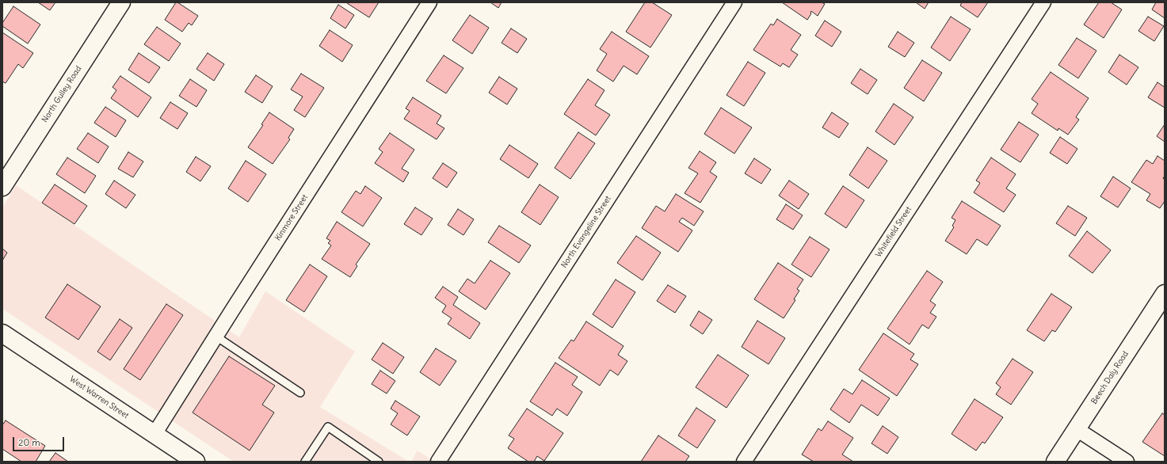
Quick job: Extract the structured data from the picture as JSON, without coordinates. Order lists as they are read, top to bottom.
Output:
{
  "streets": {
    "main road": ["North Gulley Road", "Beech Daly Road", "West Warren Street"],
    "street": ["Kinmore Street", "North Evangeline Street", "Whitefield Street"]
  },
  "crossings": [
    ["Kinmore Street", "West Warren Street"]
  ],
  "scale_bar": "20 m"
}
